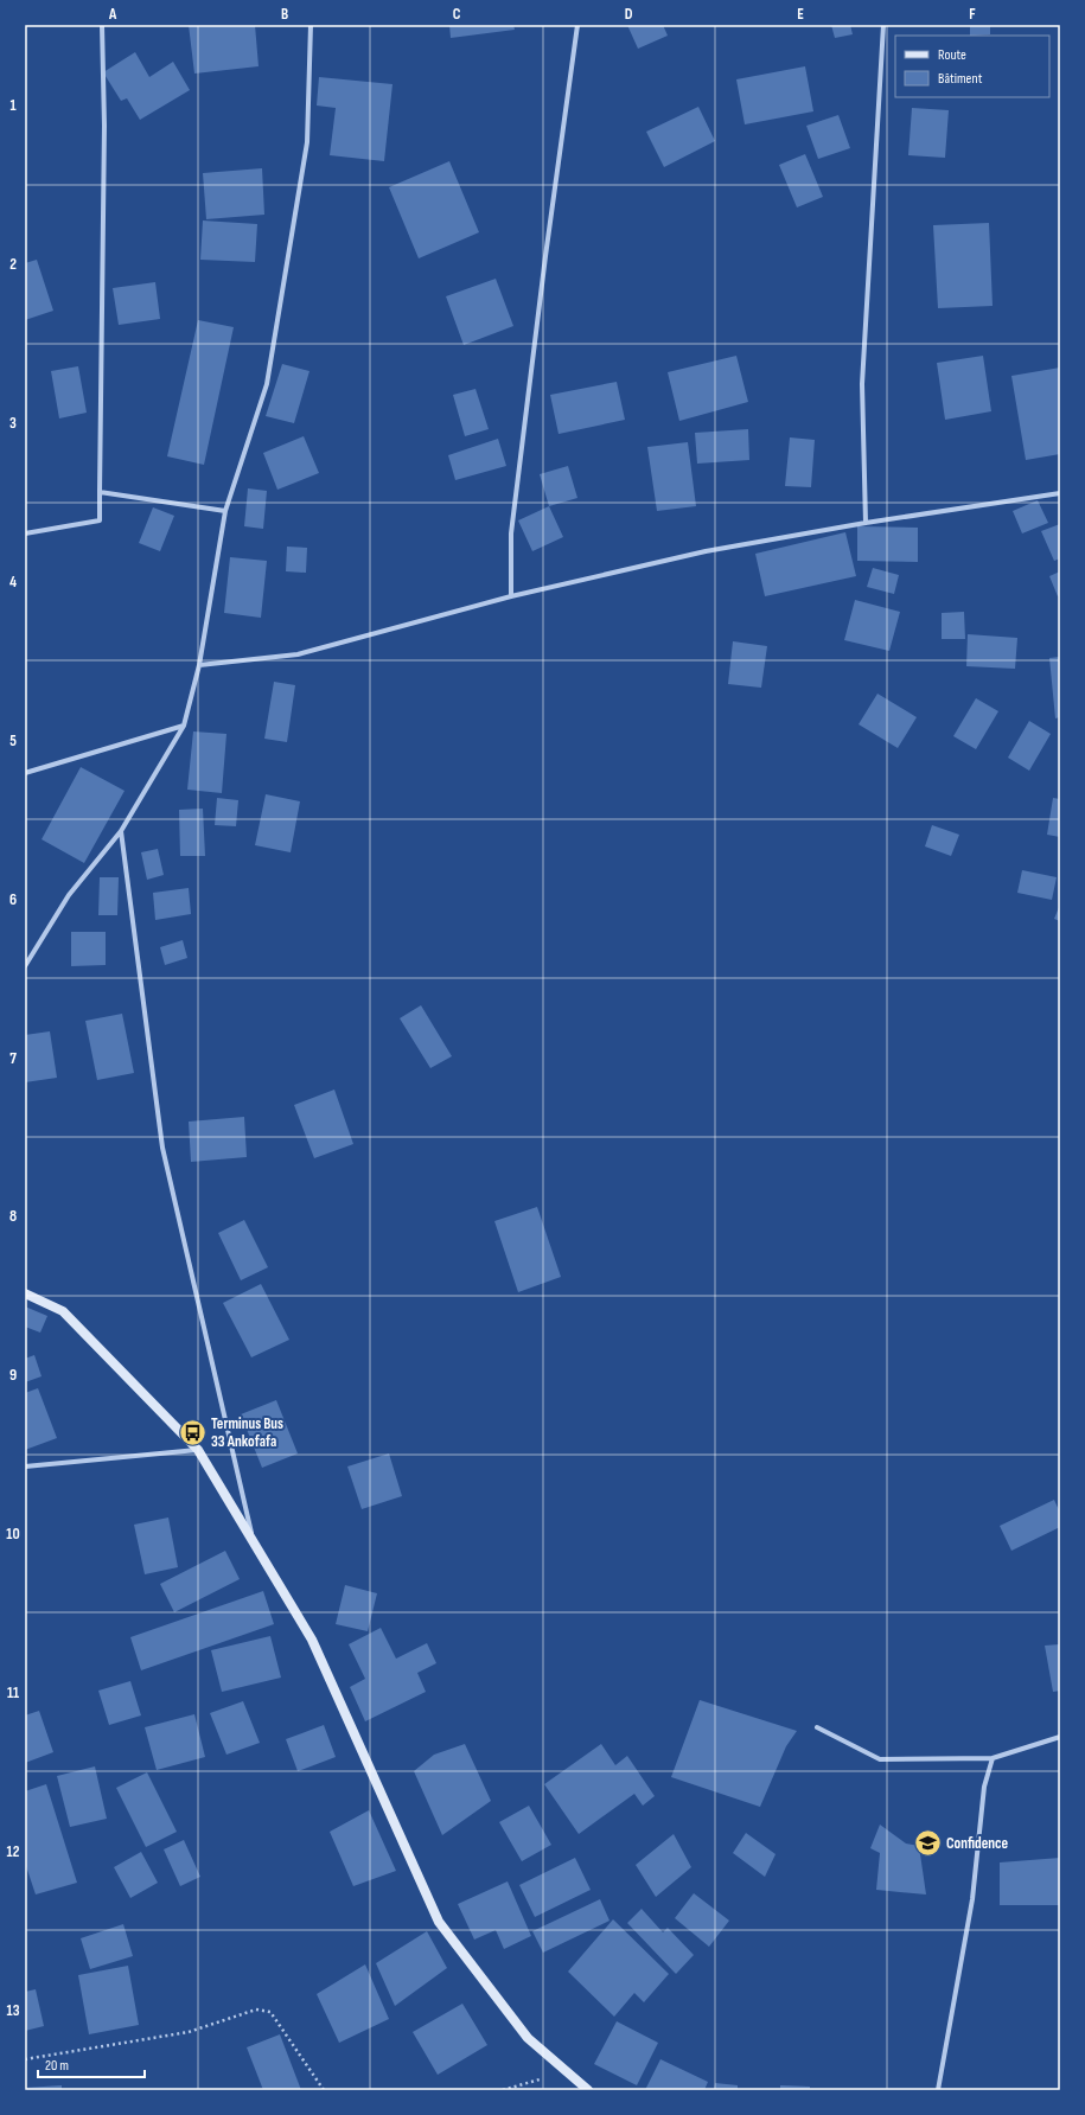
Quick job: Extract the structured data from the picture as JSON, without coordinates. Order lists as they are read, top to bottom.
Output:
{
  "places": {
    "bus stop": ["Terminus Bus 33 Ankofafa"],
    "school or university": ["Confidence"]
  },
  "legend": ["Route", "Bâtiment"],
  "scale_bar": "20 m",
  "grid": {
    "columns": [
      "A",
      "B",
      "C",
      "D",
      "E",
      "F"
    ],
    "rows": [
      "1",
      "2",
      "3",
      "4",
      "5",
      "6",
      "7",
      "8",
      "9",
      "10",
      "11",
      "12",
      "13"
    ]
  }
}
